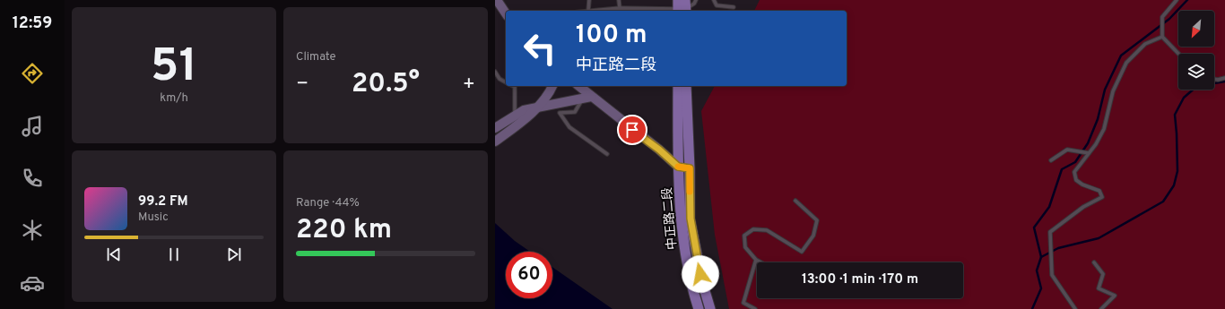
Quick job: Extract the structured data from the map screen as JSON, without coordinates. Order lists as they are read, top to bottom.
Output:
{
  "streets": {
    "main road": ["中正路二段"]
  },
  "north": "bottom left",
  "page": {
    "tabs": "12:59",
    "tile": [
      ["51", "km/h"],
      "Climate",
      ["Range · 44%", "220 km"]
    ],
    "turn": ["100 m", "中正路二段"],
    "heat": ["−", "20.5°", "+"],
    "song": ["99.2 FM", "Music"],
    "limit": "60",
    "trip": "13:00 · 1 min · 170 m"
  }
}
